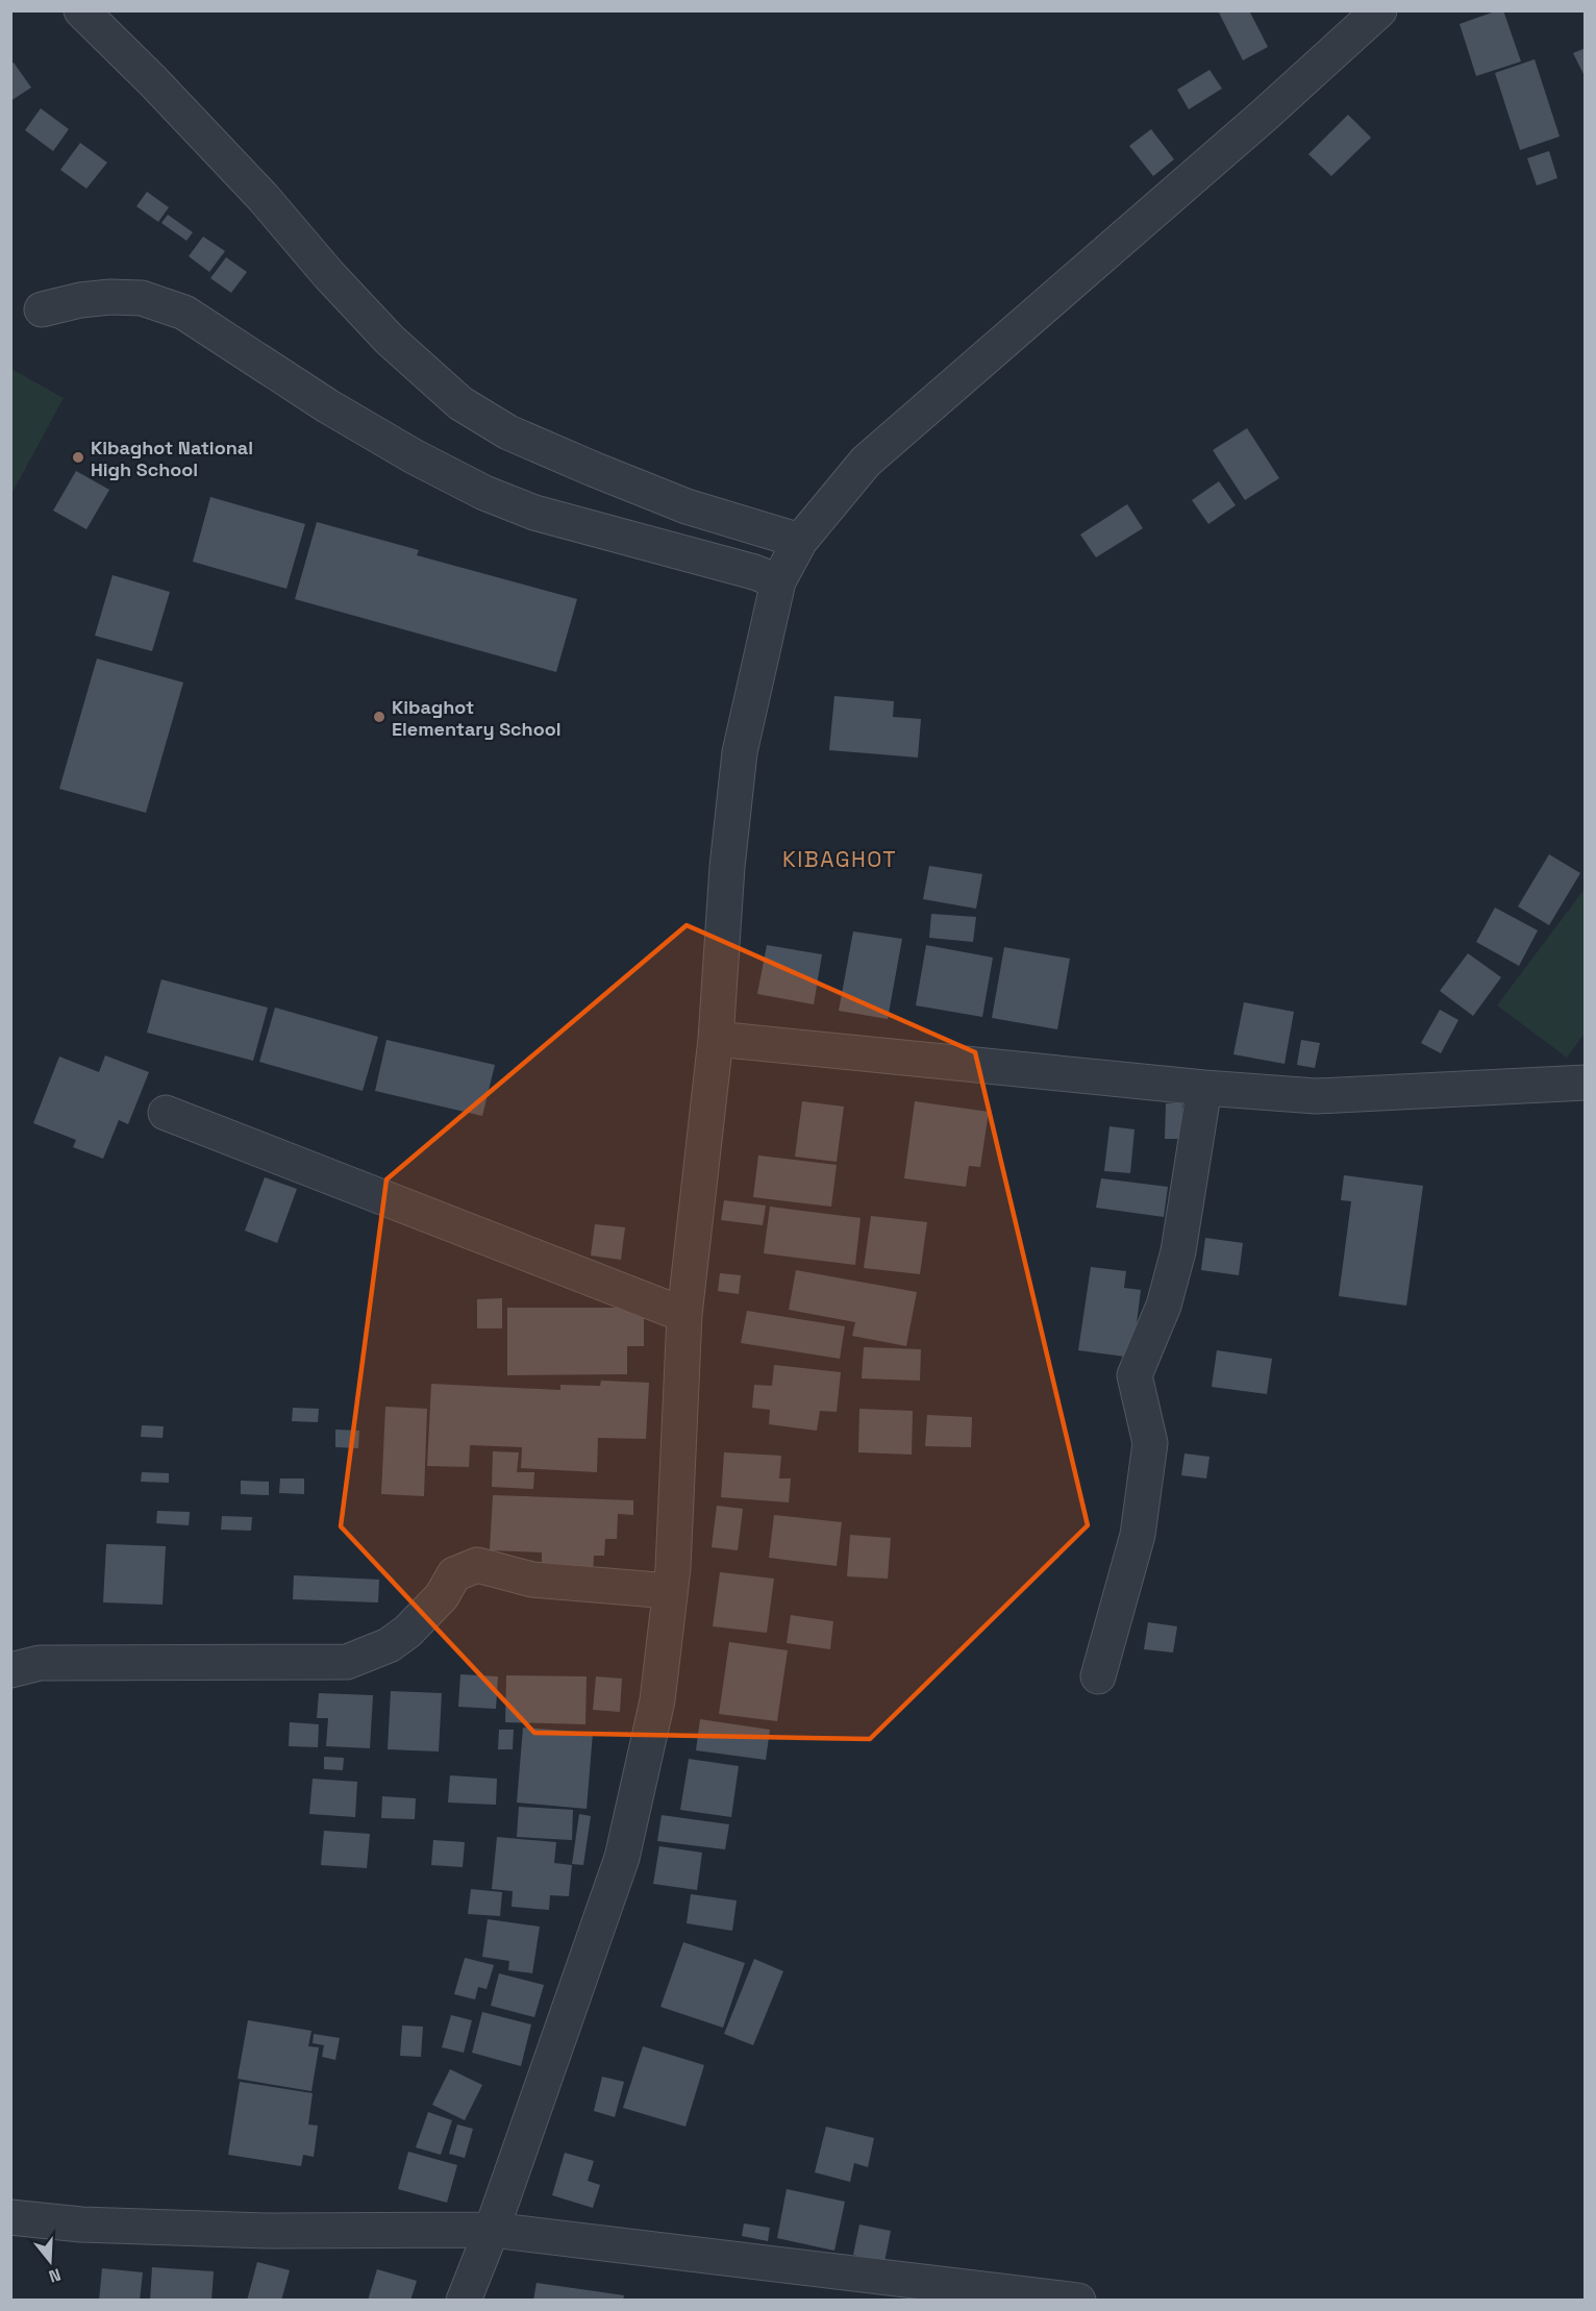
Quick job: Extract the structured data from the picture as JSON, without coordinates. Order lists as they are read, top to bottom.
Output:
{
  "districts": ["KIBAGHOT"],
  "places": ["Kibaghot National High School", "Kibaghot Elementary School"],
  "north": "bottom"
}
